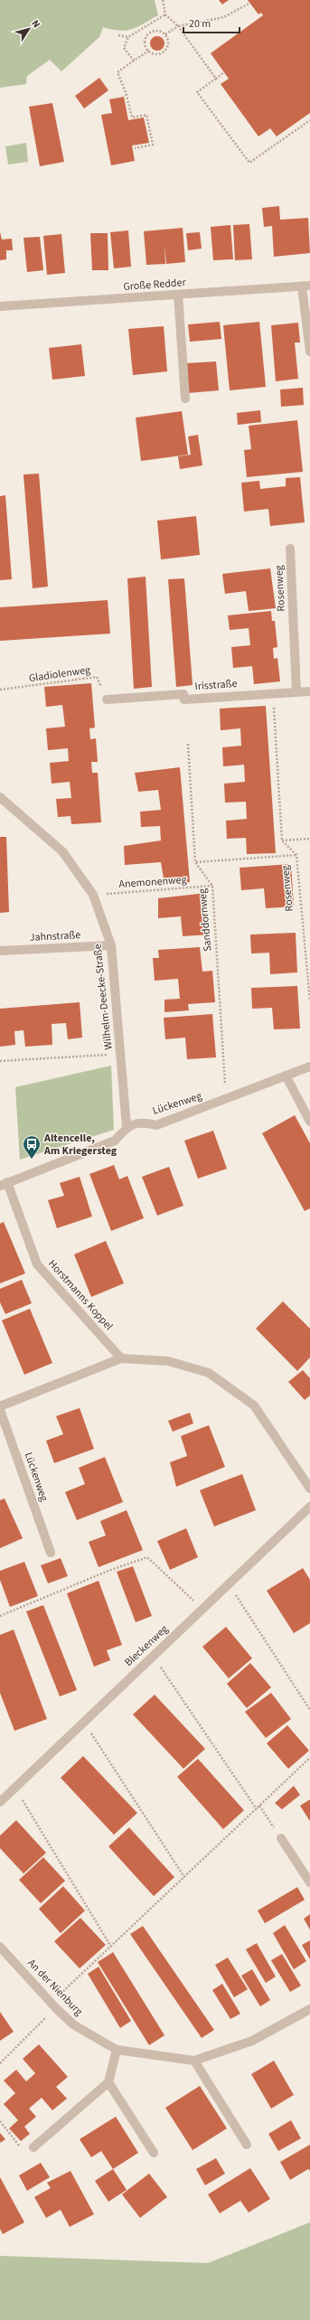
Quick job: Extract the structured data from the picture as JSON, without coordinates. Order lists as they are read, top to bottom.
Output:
{
  "streets": {
    "street": [
      "Große Redder",
      "Rosenweg",
      "Irisstraße",
      "Jahnstraße",
      "Wilhelm-Deecke-Straße",
      "Lückenweg",
      "Horstmanns Koppel",
      "Bleckenweg",
      "An der Nienburg"
    ],
    "path": ["Gladiolenweg", "Anemonenweg", "Sanddornweg"]
  },
  "crossings": [
    ["Rosenweg", "Irisstraße"],
    ["Rosenweg", "Anemonenweg"],
    ["Gladiolenweg", "Irisstraße"],
    ["Anemonenweg", "Sanddornweg"],
    ["Anemonenweg", "Wilhelm-Deecke-Straße"],
    ["Sanddornweg", "Lückenweg"],
    ["Jahnstraße", "Wilhelm-Deecke-Straße"],
    ["Wilhelm-Deecke-Straße", "Lückenweg"]
  ],
  "places": {
    "bus stop": ["Altencelle, Am Kriegersteg"]
  },
  "scale_bar": "20 m",
  "north": "top right"
}
